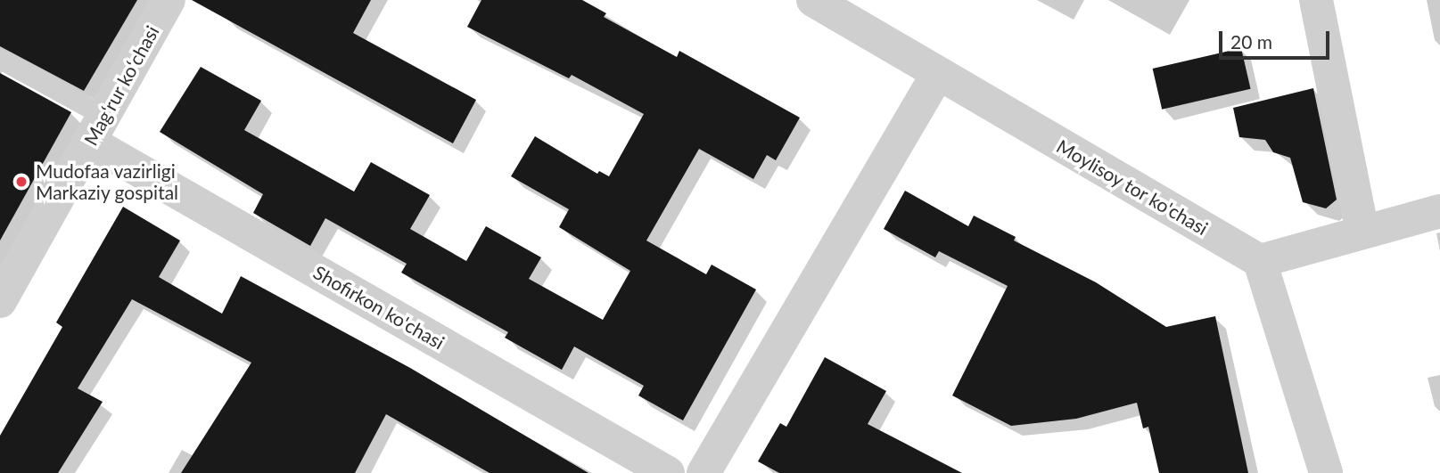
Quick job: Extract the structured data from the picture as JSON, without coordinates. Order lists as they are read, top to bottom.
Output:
{
  "streets": {
    "street": ["Magʻrur koʻchasi", "Moylisoy tor ko'chasi", "Shofirkon ko'chasi"]
  },
  "crossings": [
    ["Magʻrur koʻchasi", "Shofirkon ko'chasi"]
  ],
  "places": ["Mudofaa vazirligi Markaziy gospital"],
  "scale_bar": "20 m"
}
